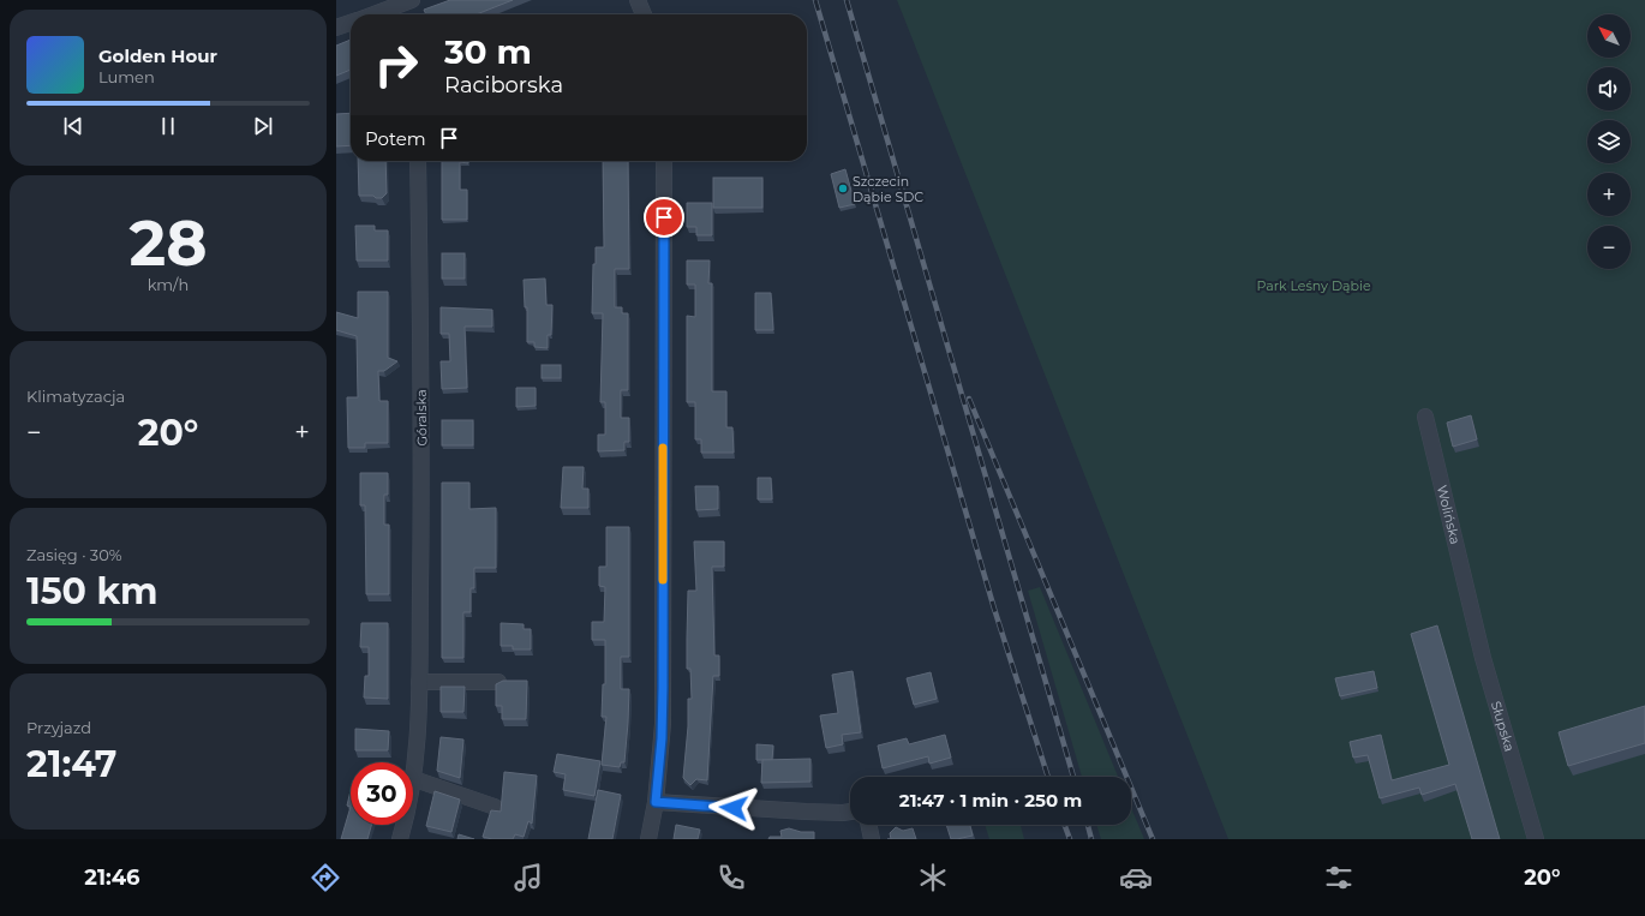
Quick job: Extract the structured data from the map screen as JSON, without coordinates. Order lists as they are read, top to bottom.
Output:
{
  "streets": {
    "street": ["Góralska", "Wolińska", "Słupska"]
  },
  "crossings": [
    ["Wolińska", "Słupska"]
  ],
  "parks": ["Park Leśny Dąbie"],
  "places": ["Szczecin Dąbie SDC"],
  "north": "top left",
  "page": {
    "map_buttons": ["+", "−"],
    "turn": ["30 m", "Raciborska"],
    "song": ["Golden Hour", "Lumen"],
    "then": "Potem",
    "tile": [
      ["28", "km/h"],
      "Klimatyzacja",
      ["Zasięg · 30%", "150 km"],
      ["Przyjazd", "21:47"]
    ],
    "heat": ["−", "20°", "+"],
    "limit": "30",
    "trip": "21:47 · 1 min · 250 m",
    "tabs": ["21:46", "20°"]
  }
}
